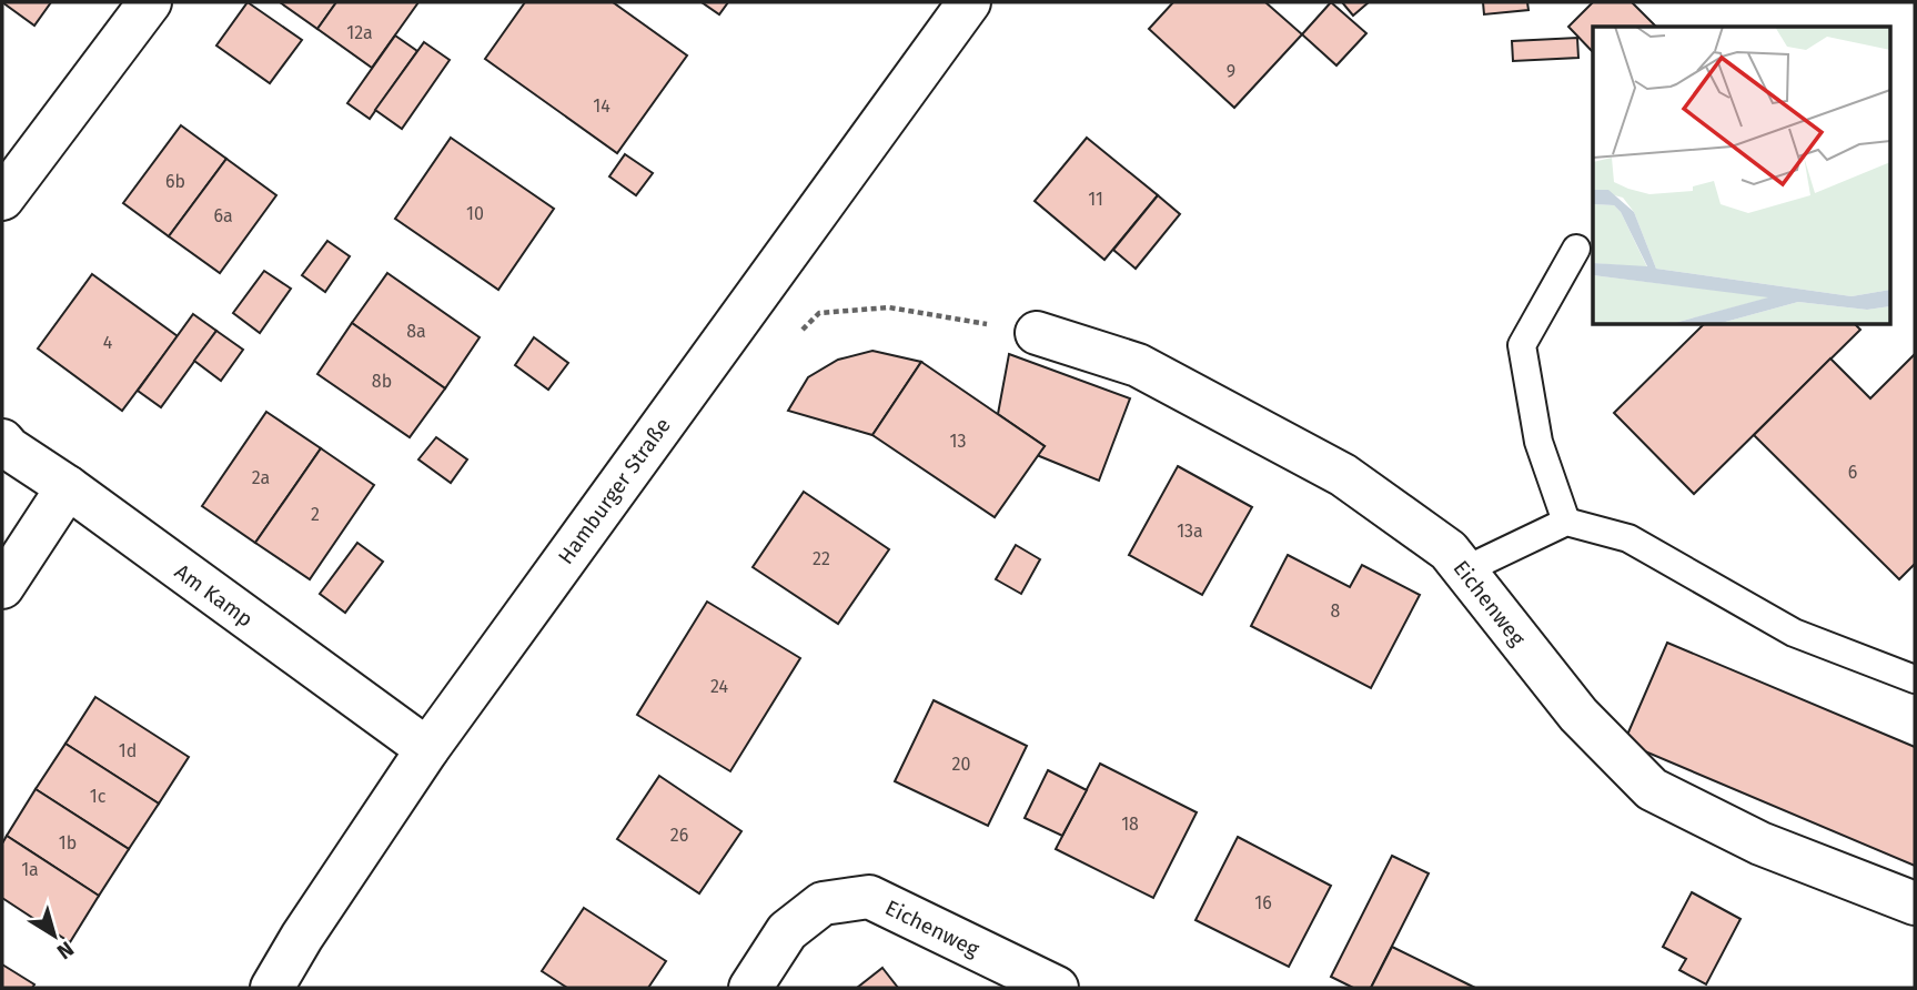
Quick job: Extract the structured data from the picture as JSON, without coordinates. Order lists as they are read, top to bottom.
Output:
{
  "streets": {
    "street": ["Hamburger Straße", "Am Kamp", "Eichenweg"]
  },
  "crossings": [
    ["Hamburger Straße", "Am Kamp"]
  ],
  "house_numbers": [
    "12a",
    "9",
    "14",
    "6b",
    "11",
    "10",
    "6a",
    "8a",
    "4",
    "8b",
    "13",
    "6",
    "2a",
    "2",
    "13a",
    "22",
    "8",
    "24",
    "1d",
    "20",
    "1c",
    "18",
    "26",
    "1b",
    "1a",
    "16"
  ],
  "north": "bottom right"
}
